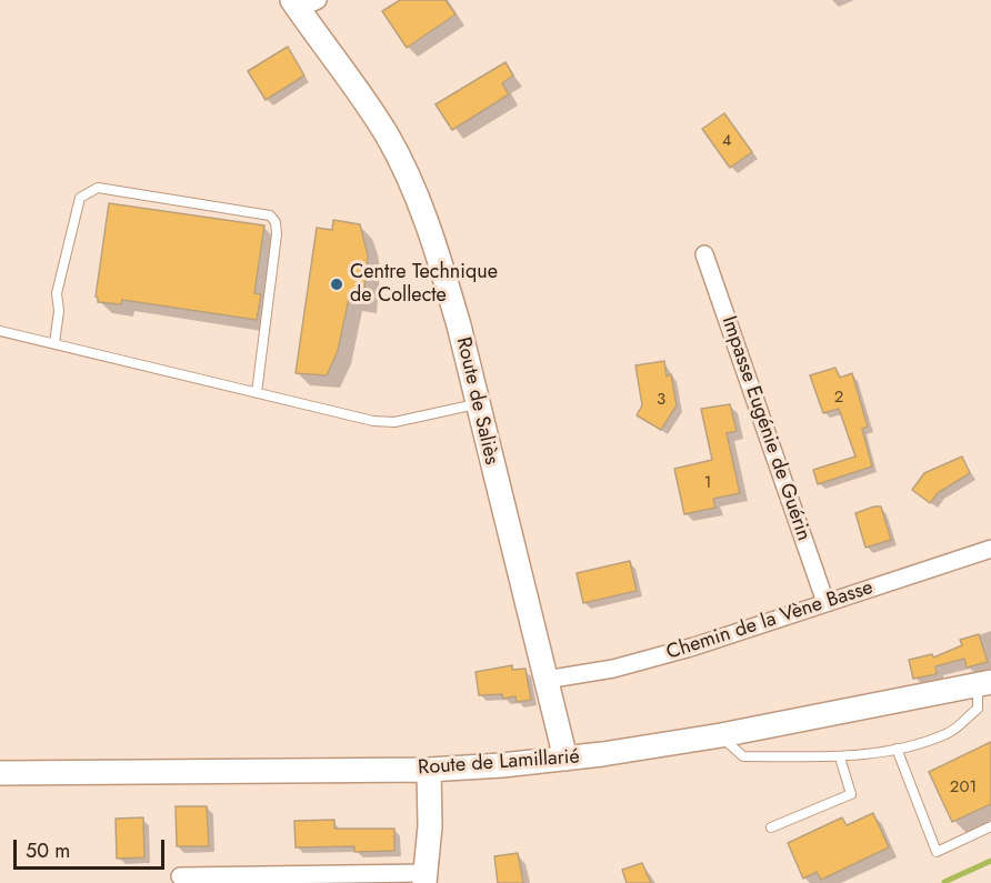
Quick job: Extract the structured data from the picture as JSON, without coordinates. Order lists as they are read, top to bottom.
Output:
{
  "streets": {
    "main road": ["Route de Saliès", "Route de Lamillarié"],
    "street": ["Impasse Eugénie de Guérin", "Chemin de la Vène Basse"]
  },
  "crossings": [
    ["Route de Saliès", "Chemin de la Vène Basse"],
    ["Route de Saliès", "Route de Lamillarié"],
    ["Impasse Eugénie de Guérin", "Chemin de la Vène Basse"]
  ],
  "places": ["Centre Technique de Collecte"],
  "house_numbers": [
    "4",
    "2",
    "3",
    "1",
    "201"
  ],
  "scale_bar": "50 m"
}
